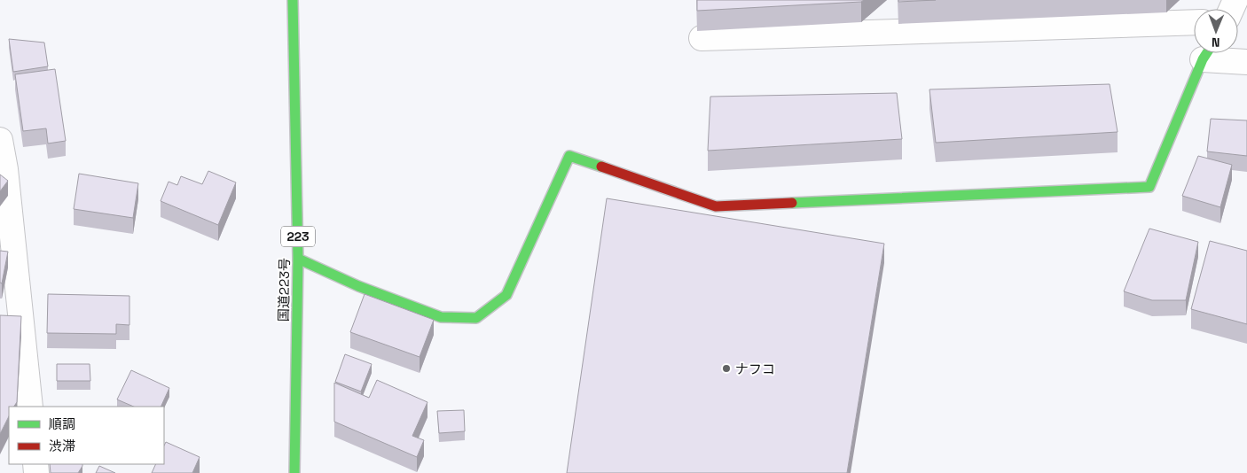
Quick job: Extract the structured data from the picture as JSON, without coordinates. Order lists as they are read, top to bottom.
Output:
{
  "streets": {
    "main road": ["223", "国道223号"]
  },
  "places": ["ナフコ"],
  "legend": ["順調", "渋滞"],
  "north": "bottom"
}
